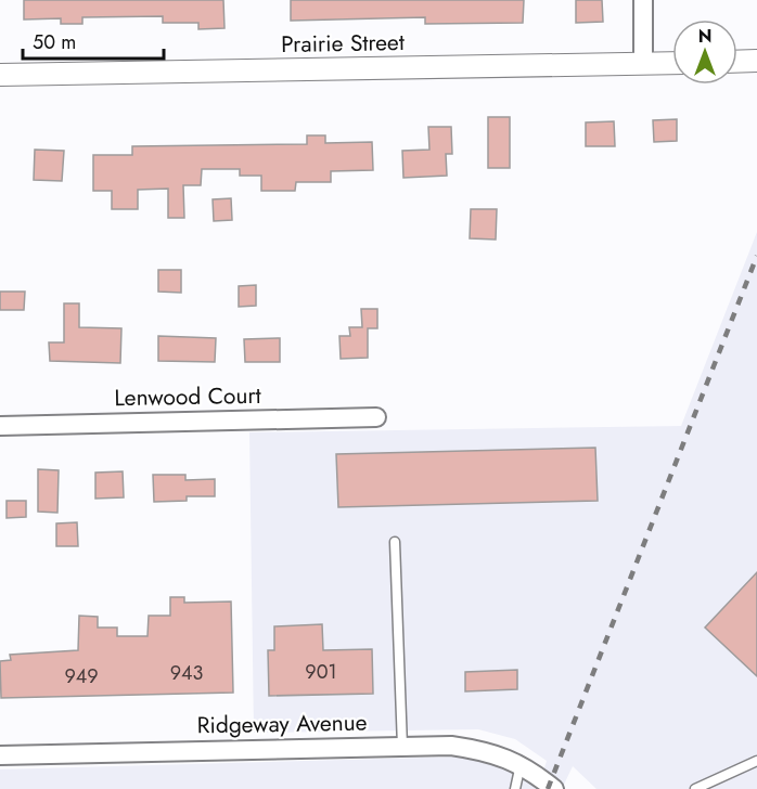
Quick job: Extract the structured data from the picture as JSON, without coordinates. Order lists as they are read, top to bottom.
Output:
{
  "streets": {
    "street": ["Prairie Street", "Lenwood Court", "Ridgeway Avenue"]
  },
  "house_numbers": ["901", "943", "949"],
  "scale_bar": "50 m",
  "north": "top"
}
